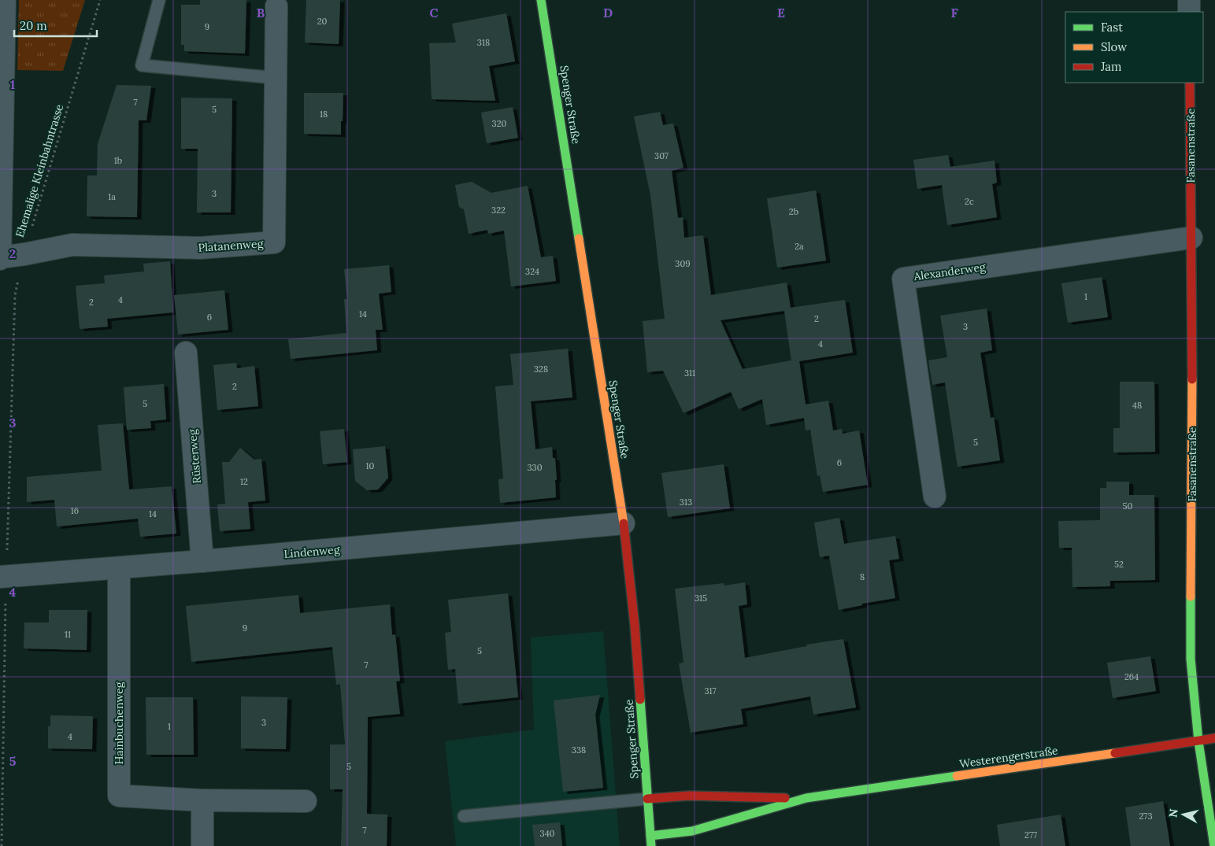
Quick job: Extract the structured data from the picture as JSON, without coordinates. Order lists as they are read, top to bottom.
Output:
{
  "streets": {
    "street": [
      "Spenger Straße",
      "Fasanenstraße",
      "Platanenweg",
      "Alexanderweg",
      "Rüsterweg",
      "Lindenweg",
      "Hainbuchenweg",
      "Westerengerstraße"
    ],
    "path": ["Ehemalige Kleinbahntrasse"]
  },
  "crossings": [
    ["Spenger Straße", "Lindenweg"],
    ["Spenger Straße", "Westerengerstraße"],
    ["Fasanenstraße", "Alexanderweg"],
    ["Fasanenstraße", "Westerengerstraße"],
    ["Ehemalige Kleinbahntrasse", "Platanenweg"],
    ["Ehemalige Kleinbahntrasse", "Lindenweg"],
    ["Rüsterweg", "Lindenweg"],
    ["Lindenweg", "Hainbuchenweg"]
  ],
  "house_numbers": [
    "20",
    "9",
    "318",
    "7",
    "5",
    "18",
    "320",
    "307",
    "1b",
    "3",
    "1a",
    "2c",
    "322",
    "2b",
    "2a",
    "309",
    "324",
    "1",
    "4",
    "2",
    "14",
    "6",
    "2",
    "3",
    "4",
    "328",
    "311",
    "2",
    "5",
    "48",
    "5",
    "6",
    "10",
    "330",
    "12",
    "313",
    "50",
    "16",
    "14",
    "52",
    "8",
    "315",
    "9",
    "11",
    "5",
    "7",
    "264",
    "317",
    "3",
    "1",
    "4",
    "338",
    "5",
    "273",
    "7",
    "340",
    "277"
  ],
  "legend": ["Fast", "Slow", "Jam"],
  "scale_bar": "20 m",
  "north": "left",
  "grid": {
    "columns": [
      "B",
      "C",
      "D",
      "E",
      "F"
    ],
    "rows": [
      "1",
      "2",
      "3",
      "4",
      "5"
    ]
  }
}
